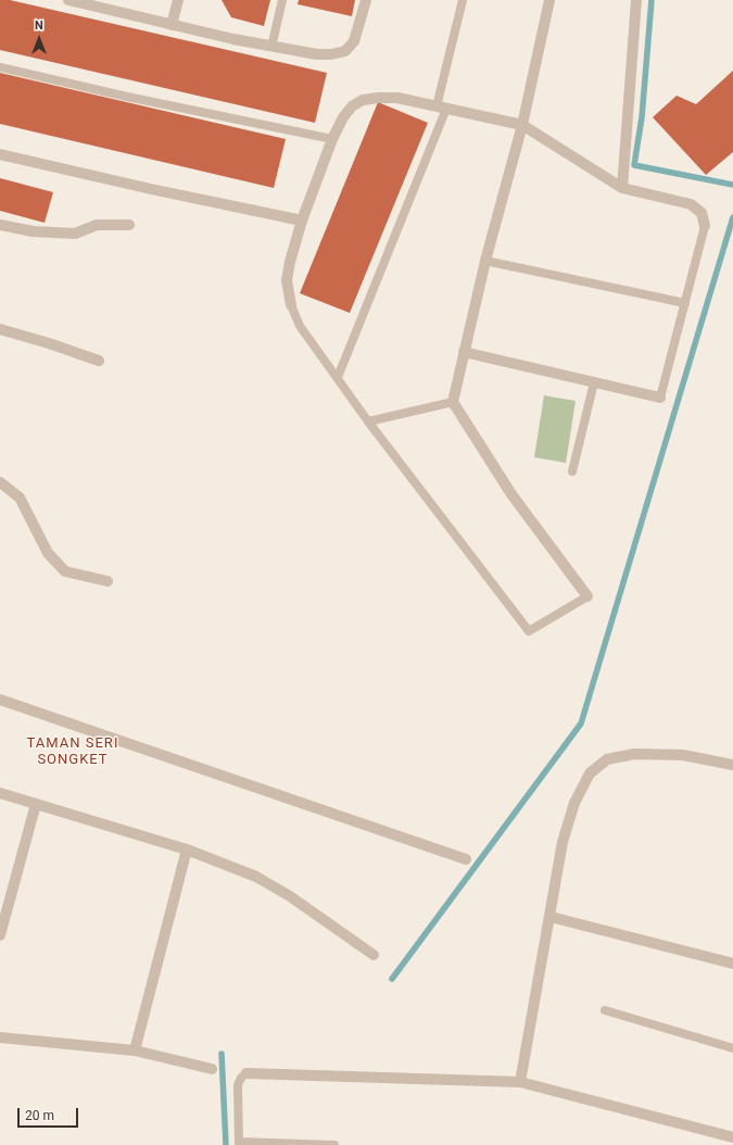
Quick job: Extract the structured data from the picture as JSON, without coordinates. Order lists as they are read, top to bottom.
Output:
{
  "districts": ["TAMAN SERI SONGKET"],
  "scale_bar": "20 m",
  "north": "top"
}
